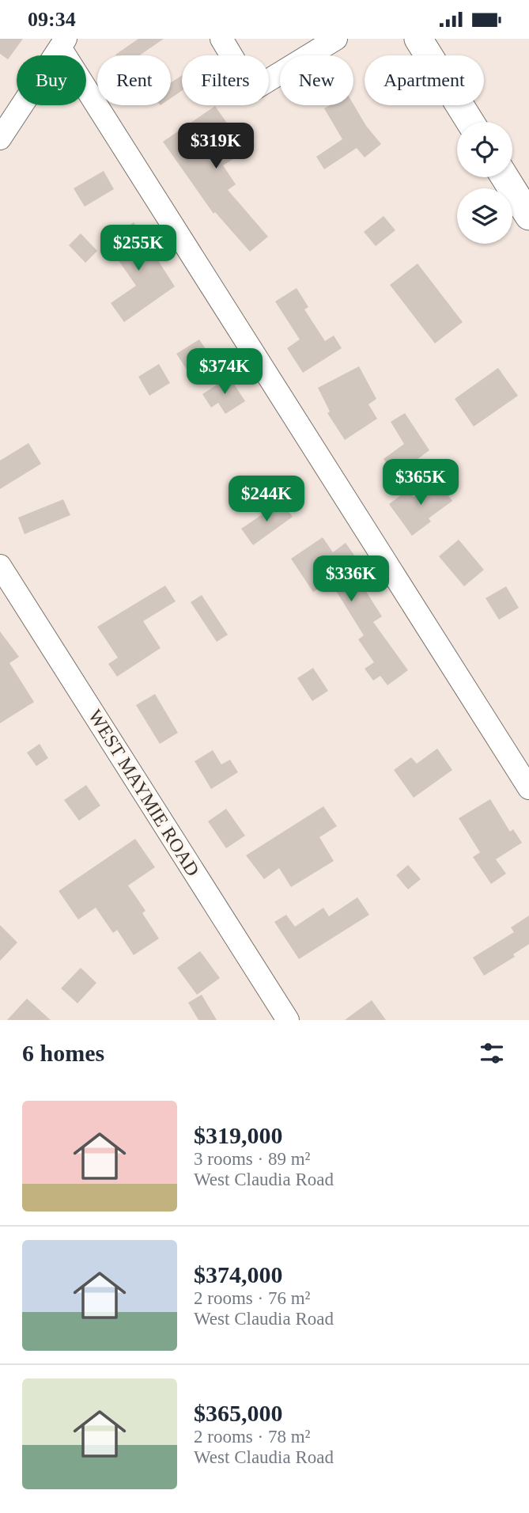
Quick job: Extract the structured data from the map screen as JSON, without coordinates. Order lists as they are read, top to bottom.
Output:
{
  "streets": {
    "street": ["WEST MAYMIE ROAD"]
  },
  "page": {
    "status": "09:34",
    "chip": [
      "Buy",
      "Rent",
      "Filters",
      "New",
      "Apartment"
    ],
    "price": [
      "$319K",
      "$255K",
      "$374K",
      "$365K",
      "$244K",
      "$336K"
    ],
    "heading": "6 homes",
    "list": [
      {
        "name": "$319,000",
        "note": "3 rooms · 89 m² · West Claudia Road"
      },
      {
        "name": "$374,000",
        "note": "2 rooms · 76 m² · West Claudia Road"
      },
      {
        "name": "$365,000",
        "note": "2 rooms · 78 m² · West Claudia Road"
      }
    ]
  }
}
